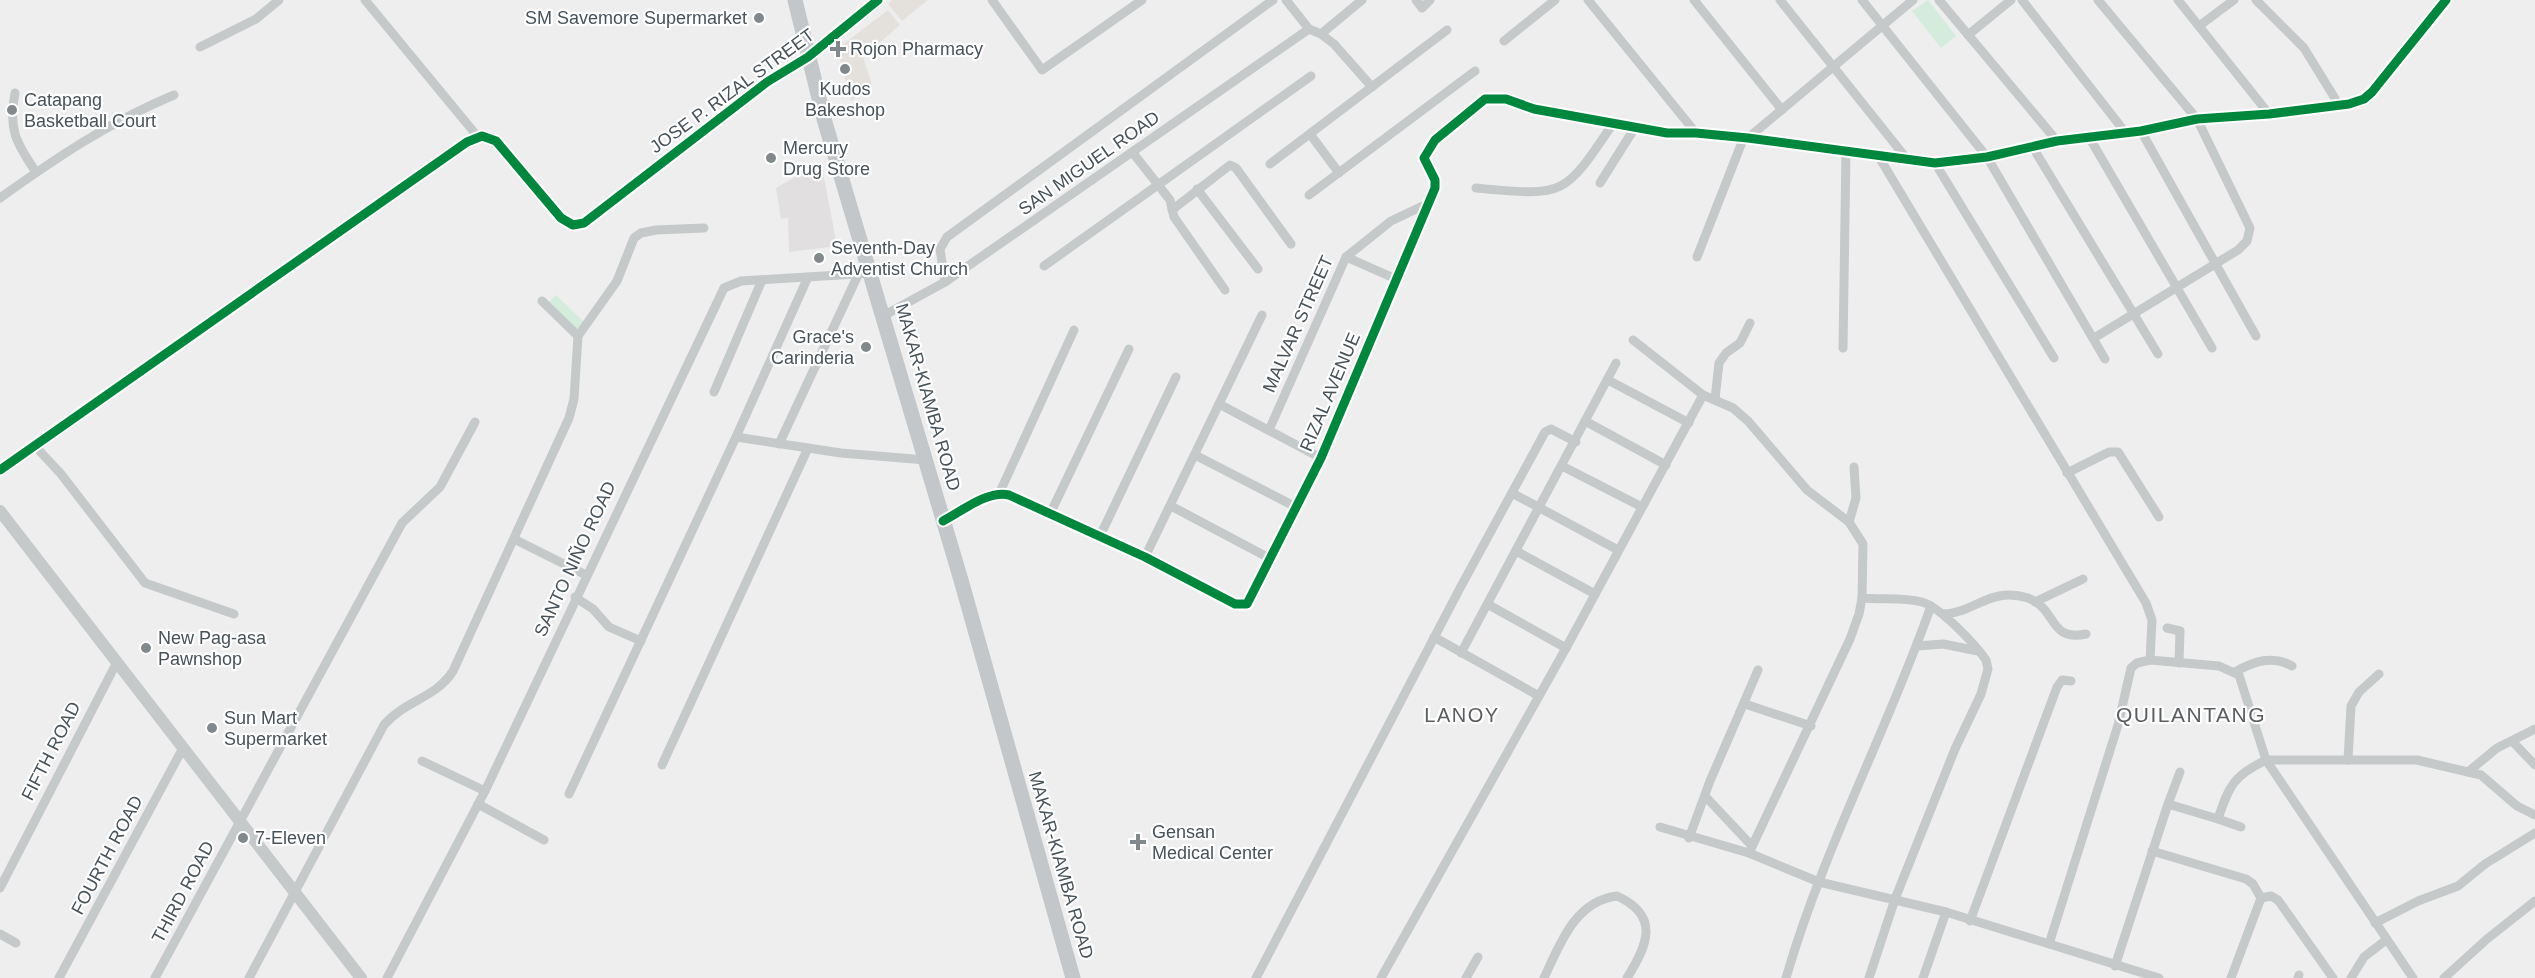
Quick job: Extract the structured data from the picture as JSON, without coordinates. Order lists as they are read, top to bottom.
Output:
{
  "streets": {
    "main road": ["MAKAR-KIAMBA ROAD"],
    "street": [
      "JOSE P. RIZAL STREET",
      "SAN MIGUEL ROAD",
      "MALVAR STREET",
      "RIZAL AVENUE",
      "SANTO NIÑO ROAD",
      "FIFTH ROAD",
      "FOURTH ROAD",
      "THIRD ROAD"
    ]
  },
  "crossings": [
    ["JOSE P. RIZAL STREET", "MAKAR-KIAMBA ROAD"],
    ["SAN MIGUEL ROAD", "MAKAR-KIAMBA ROAD"],
    ["MALVAR STREET", "RIZAL AVENUE"],
    ["MAKAR-KIAMBA ROAD", "SANTO NIÑO ROAD"]
  ],
  "districts": ["LANOY", "QUILANTANG"],
  "places": {
    "other": [
      "SM Savemore Supermarket",
      "Kudos Bakeshop",
      "Catapang Basketball Court",
      "Mercury Drug Store",
      "Seventh-Day Adventist Church",
      "Grace's Carinderia",
      "New Pag-asa Pawnshop",
      "Sun Mart Supermarket",
      "7-Eleven"
    ],
    "health": ["Rojon Pharmacy", "Gensan Medical Center"]
  }
}
